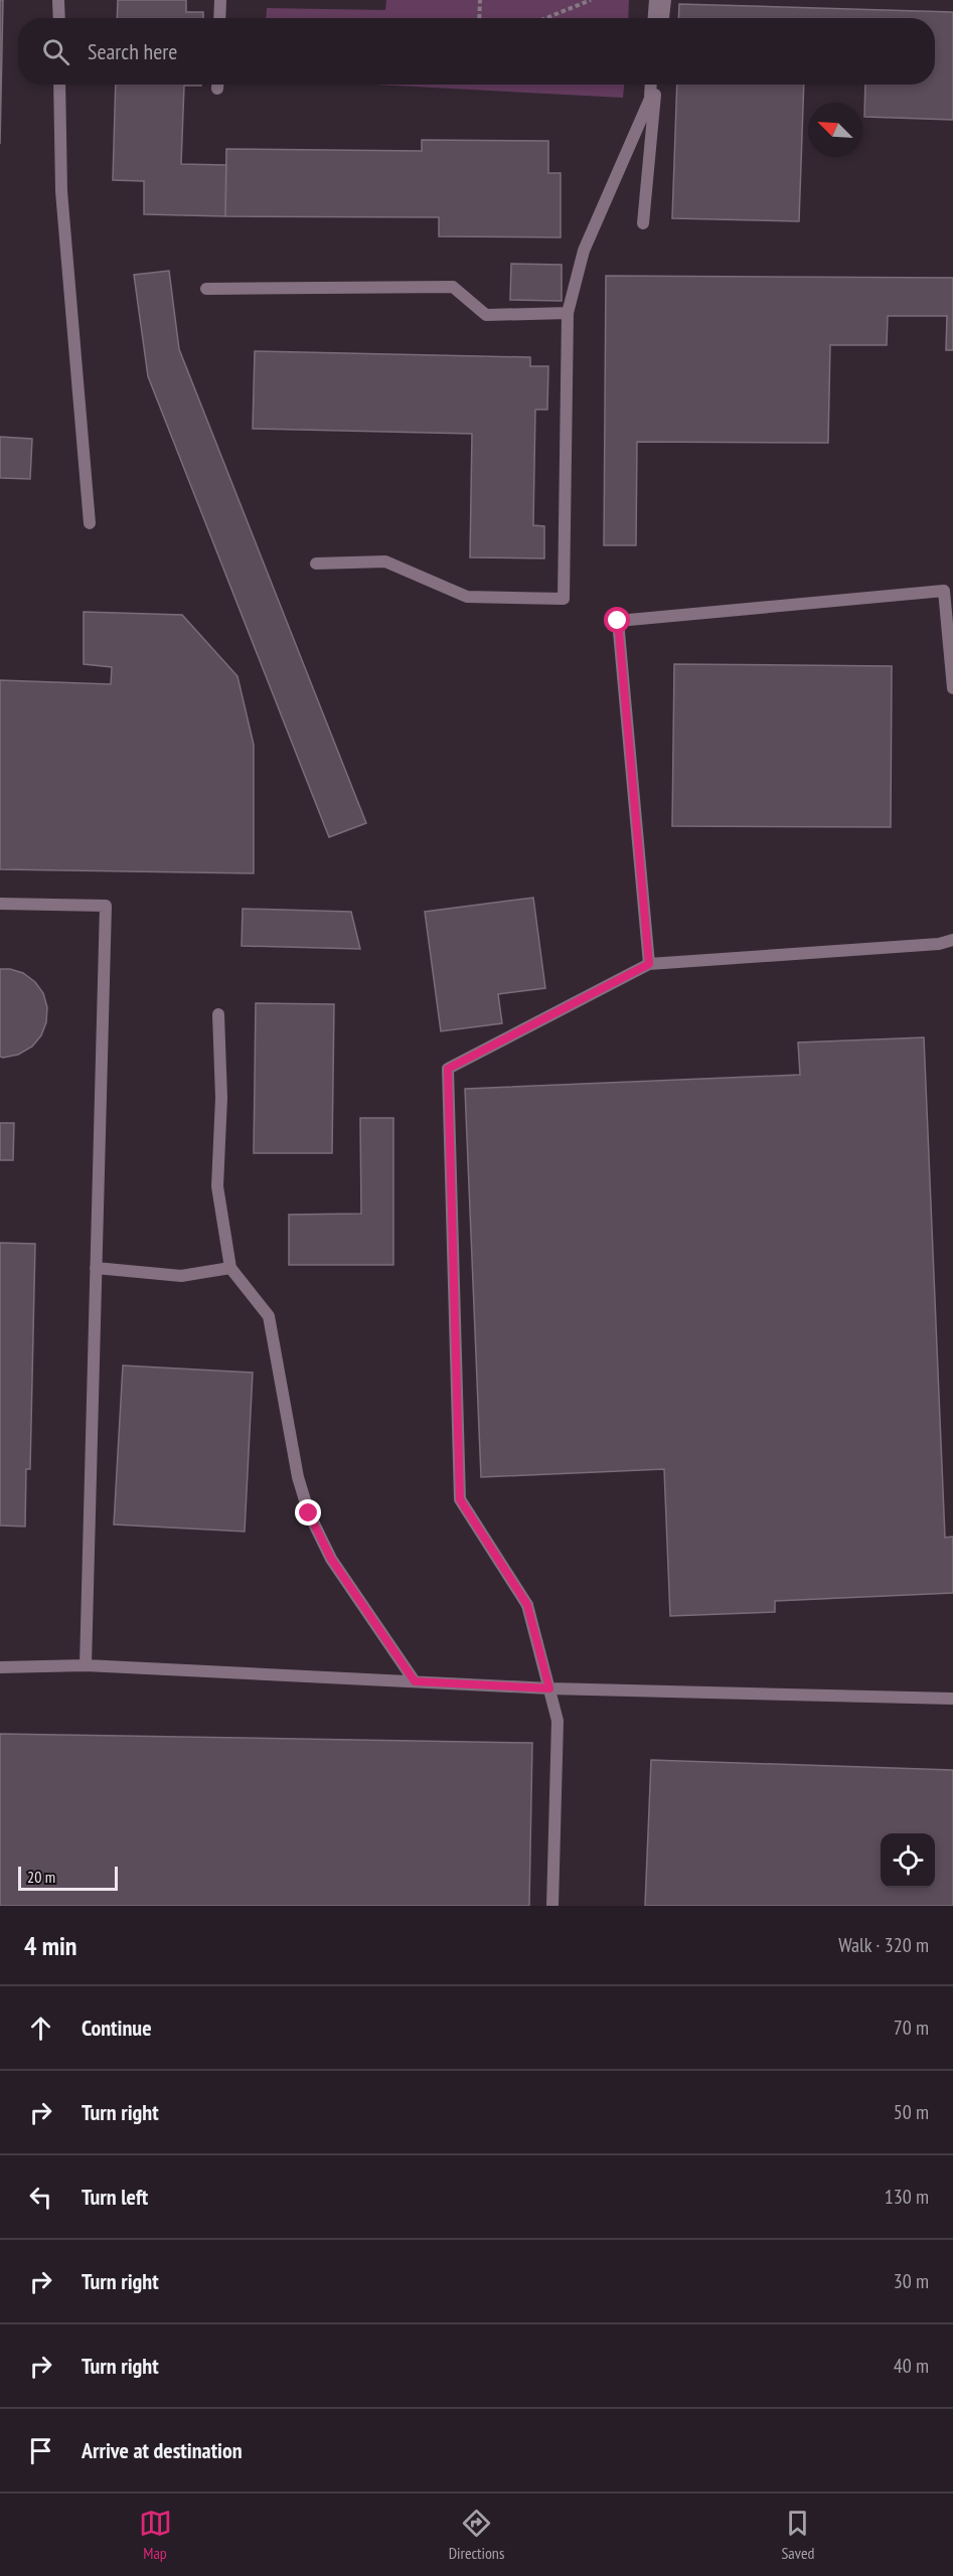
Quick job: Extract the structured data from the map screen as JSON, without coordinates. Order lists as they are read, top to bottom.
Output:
{
  "scale_bar": "20 m",
  "north": "top left",
  "page": {
    "search": "Search here",
    "scale": "20 m",
    "heading": ["4 min", "Walk · 320 m"],
    "list": [
      ["Continue", "70 m"],
      ["Turn right", "50 m"],
      ["Turn left", "130 m"],
      ["Turn right", "30 m"],
      ["Turn right", "40 m"],
      "Arrive at destination"
    ],
    "nav": ["Map", "Directions", "Saved"]
  }
}
